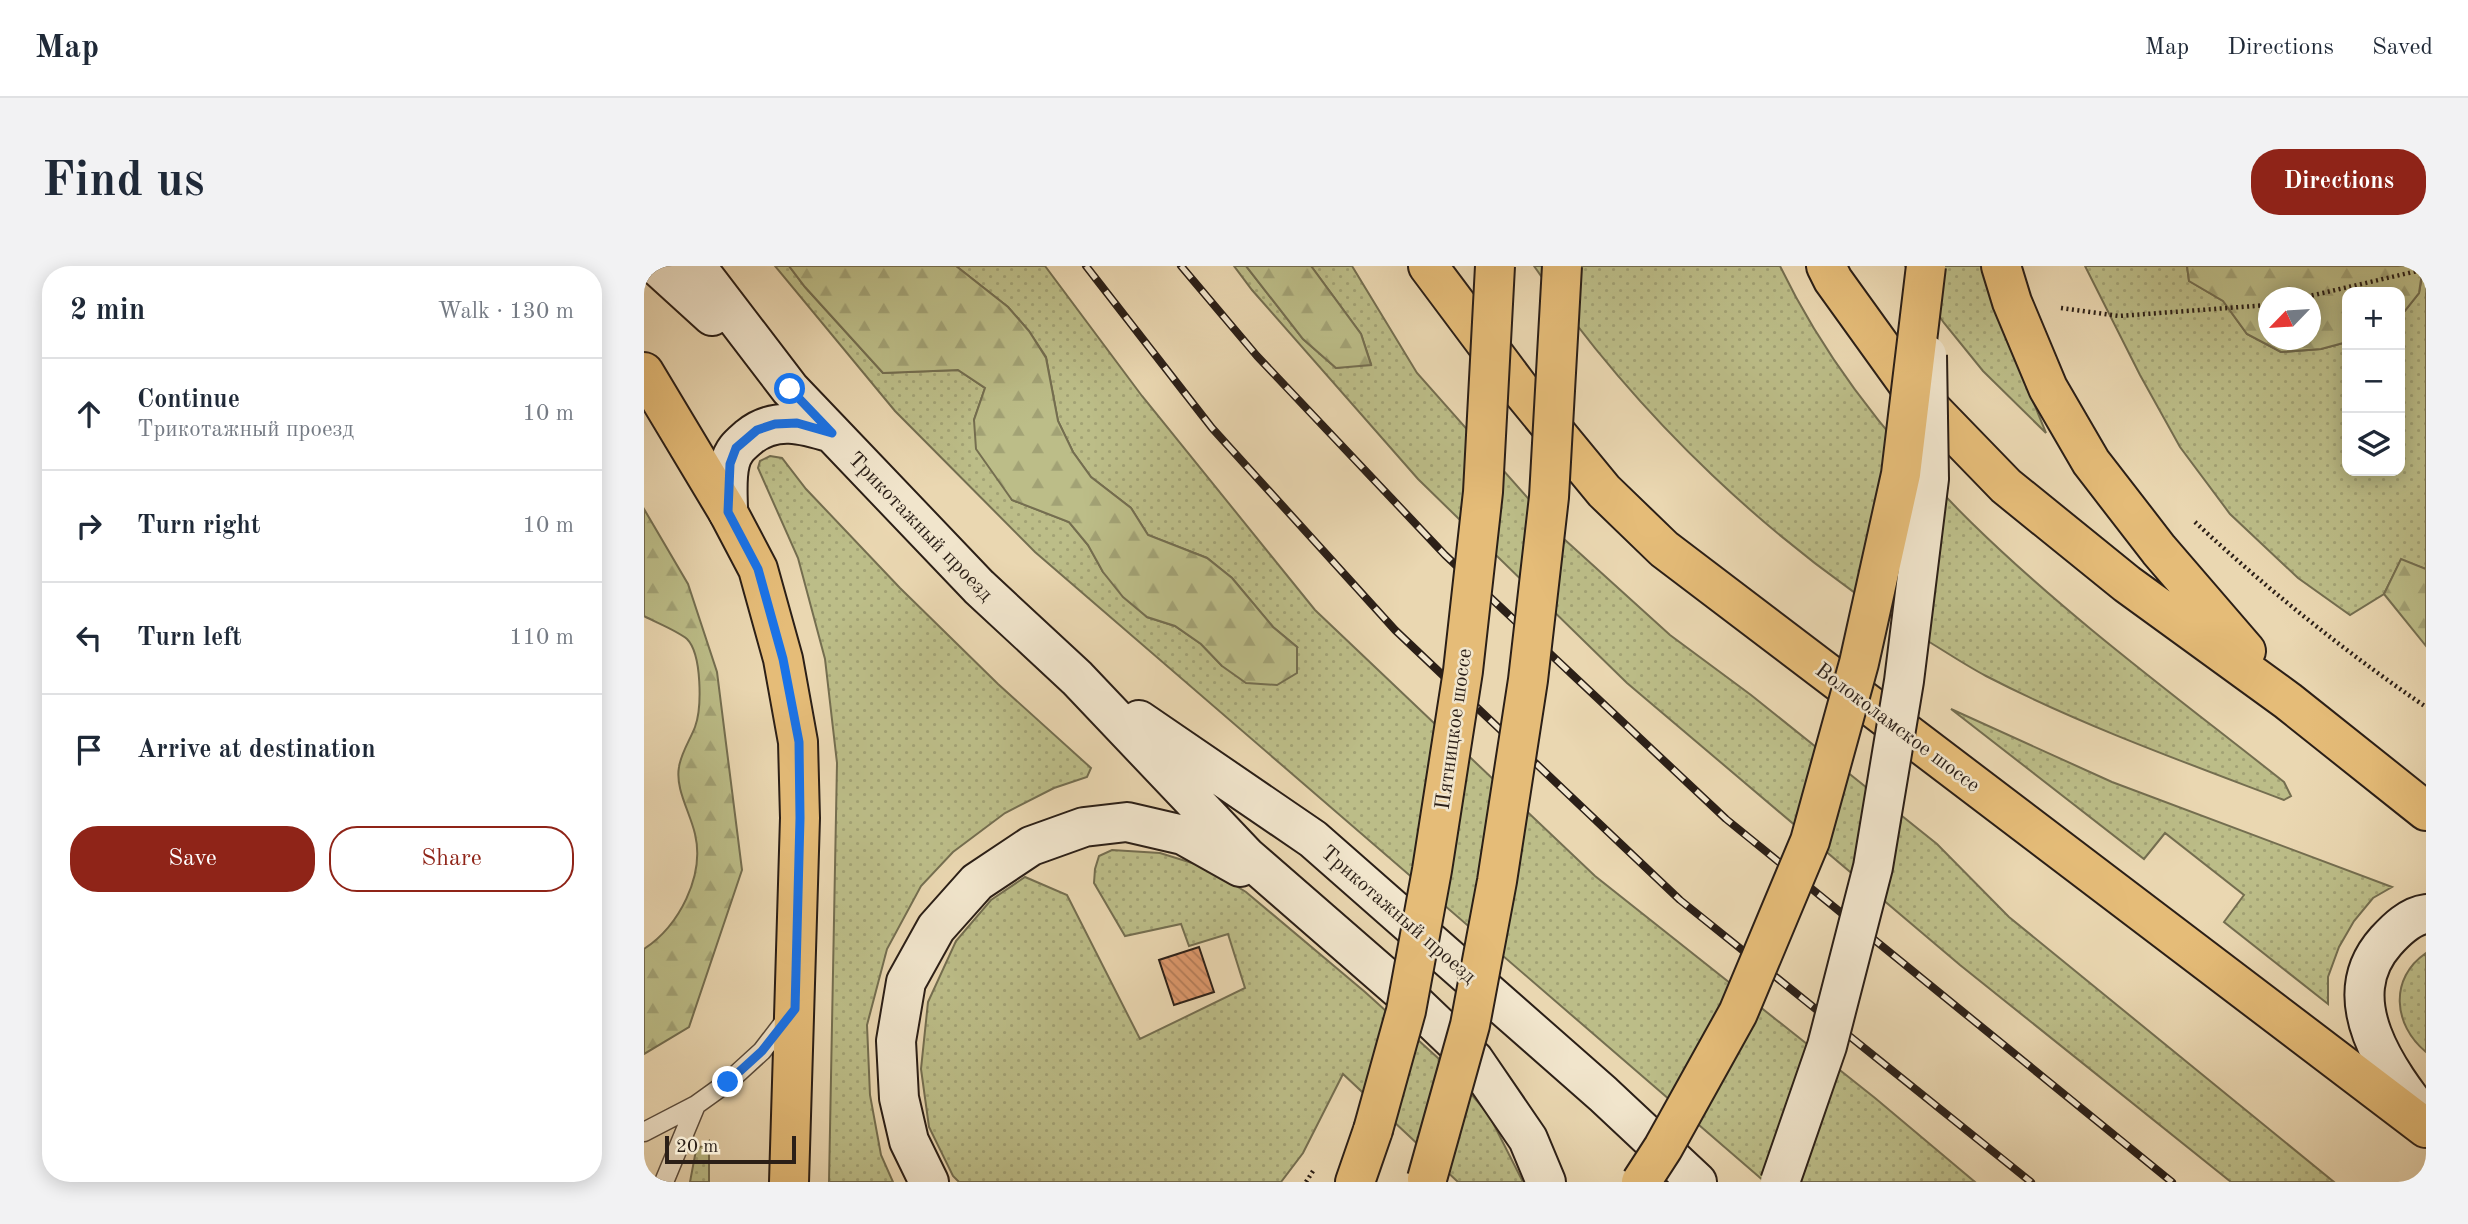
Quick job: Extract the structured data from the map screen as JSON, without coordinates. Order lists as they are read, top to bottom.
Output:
{
  "streets": {
    "main road": ["Трикотажный проезд", "Волоколамское шоссе", "Пятницкое шоссе"]
  },
  "scale_bar": "20 m",
  "north": "bottom left",
  "page": {
    "header": "Map",
    "nav": ["Map", "Directions", "Saved"],
    "buttons": [
      "Directions",
      ["Save", "Share"]
    ],
    "title": "Find us",
    "heading": ["2 min", "Walk · 130 m"],
    "map_buttons": ["+", "−"],
    "list": [
      ["Continue", "Трикотажный проезд", "10 m"],
      ["Turn right", "10 m"],
      ["Turn left", "110 m"],
      "Arrive at destination"
    ],
    "scale": "20 m"
  }
}
